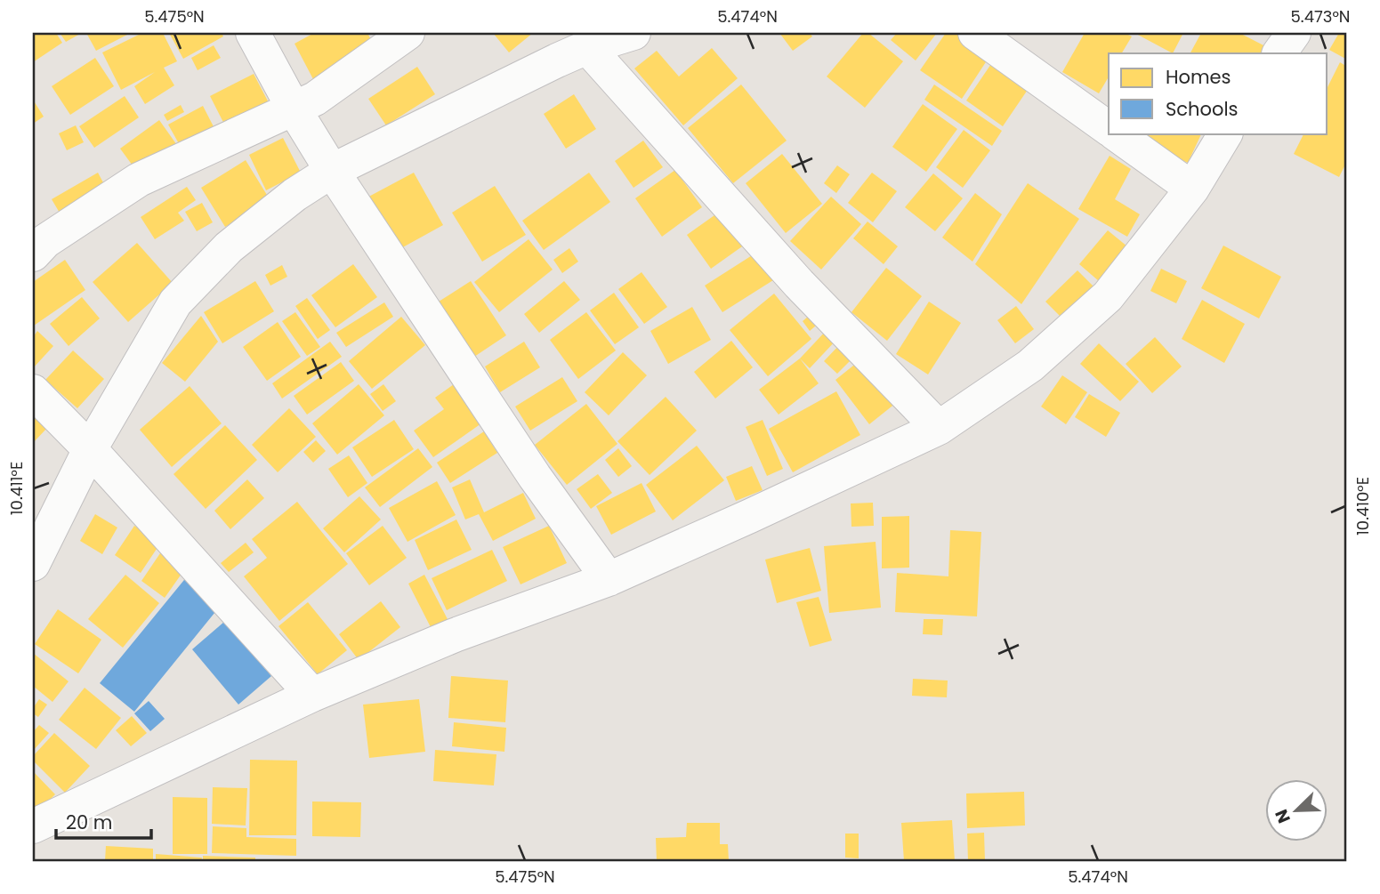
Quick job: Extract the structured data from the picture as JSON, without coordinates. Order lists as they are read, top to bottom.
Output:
{
  "legend": ["Homes", "Schools"],
  "scale_bar": "20 m",
  "north": "bottom left",
  "coordinates": [
    "5.475°N",
    "5.474°N",
    "5.473°N",
    "10.411°E",
    "10.410°E"
  ]
}
